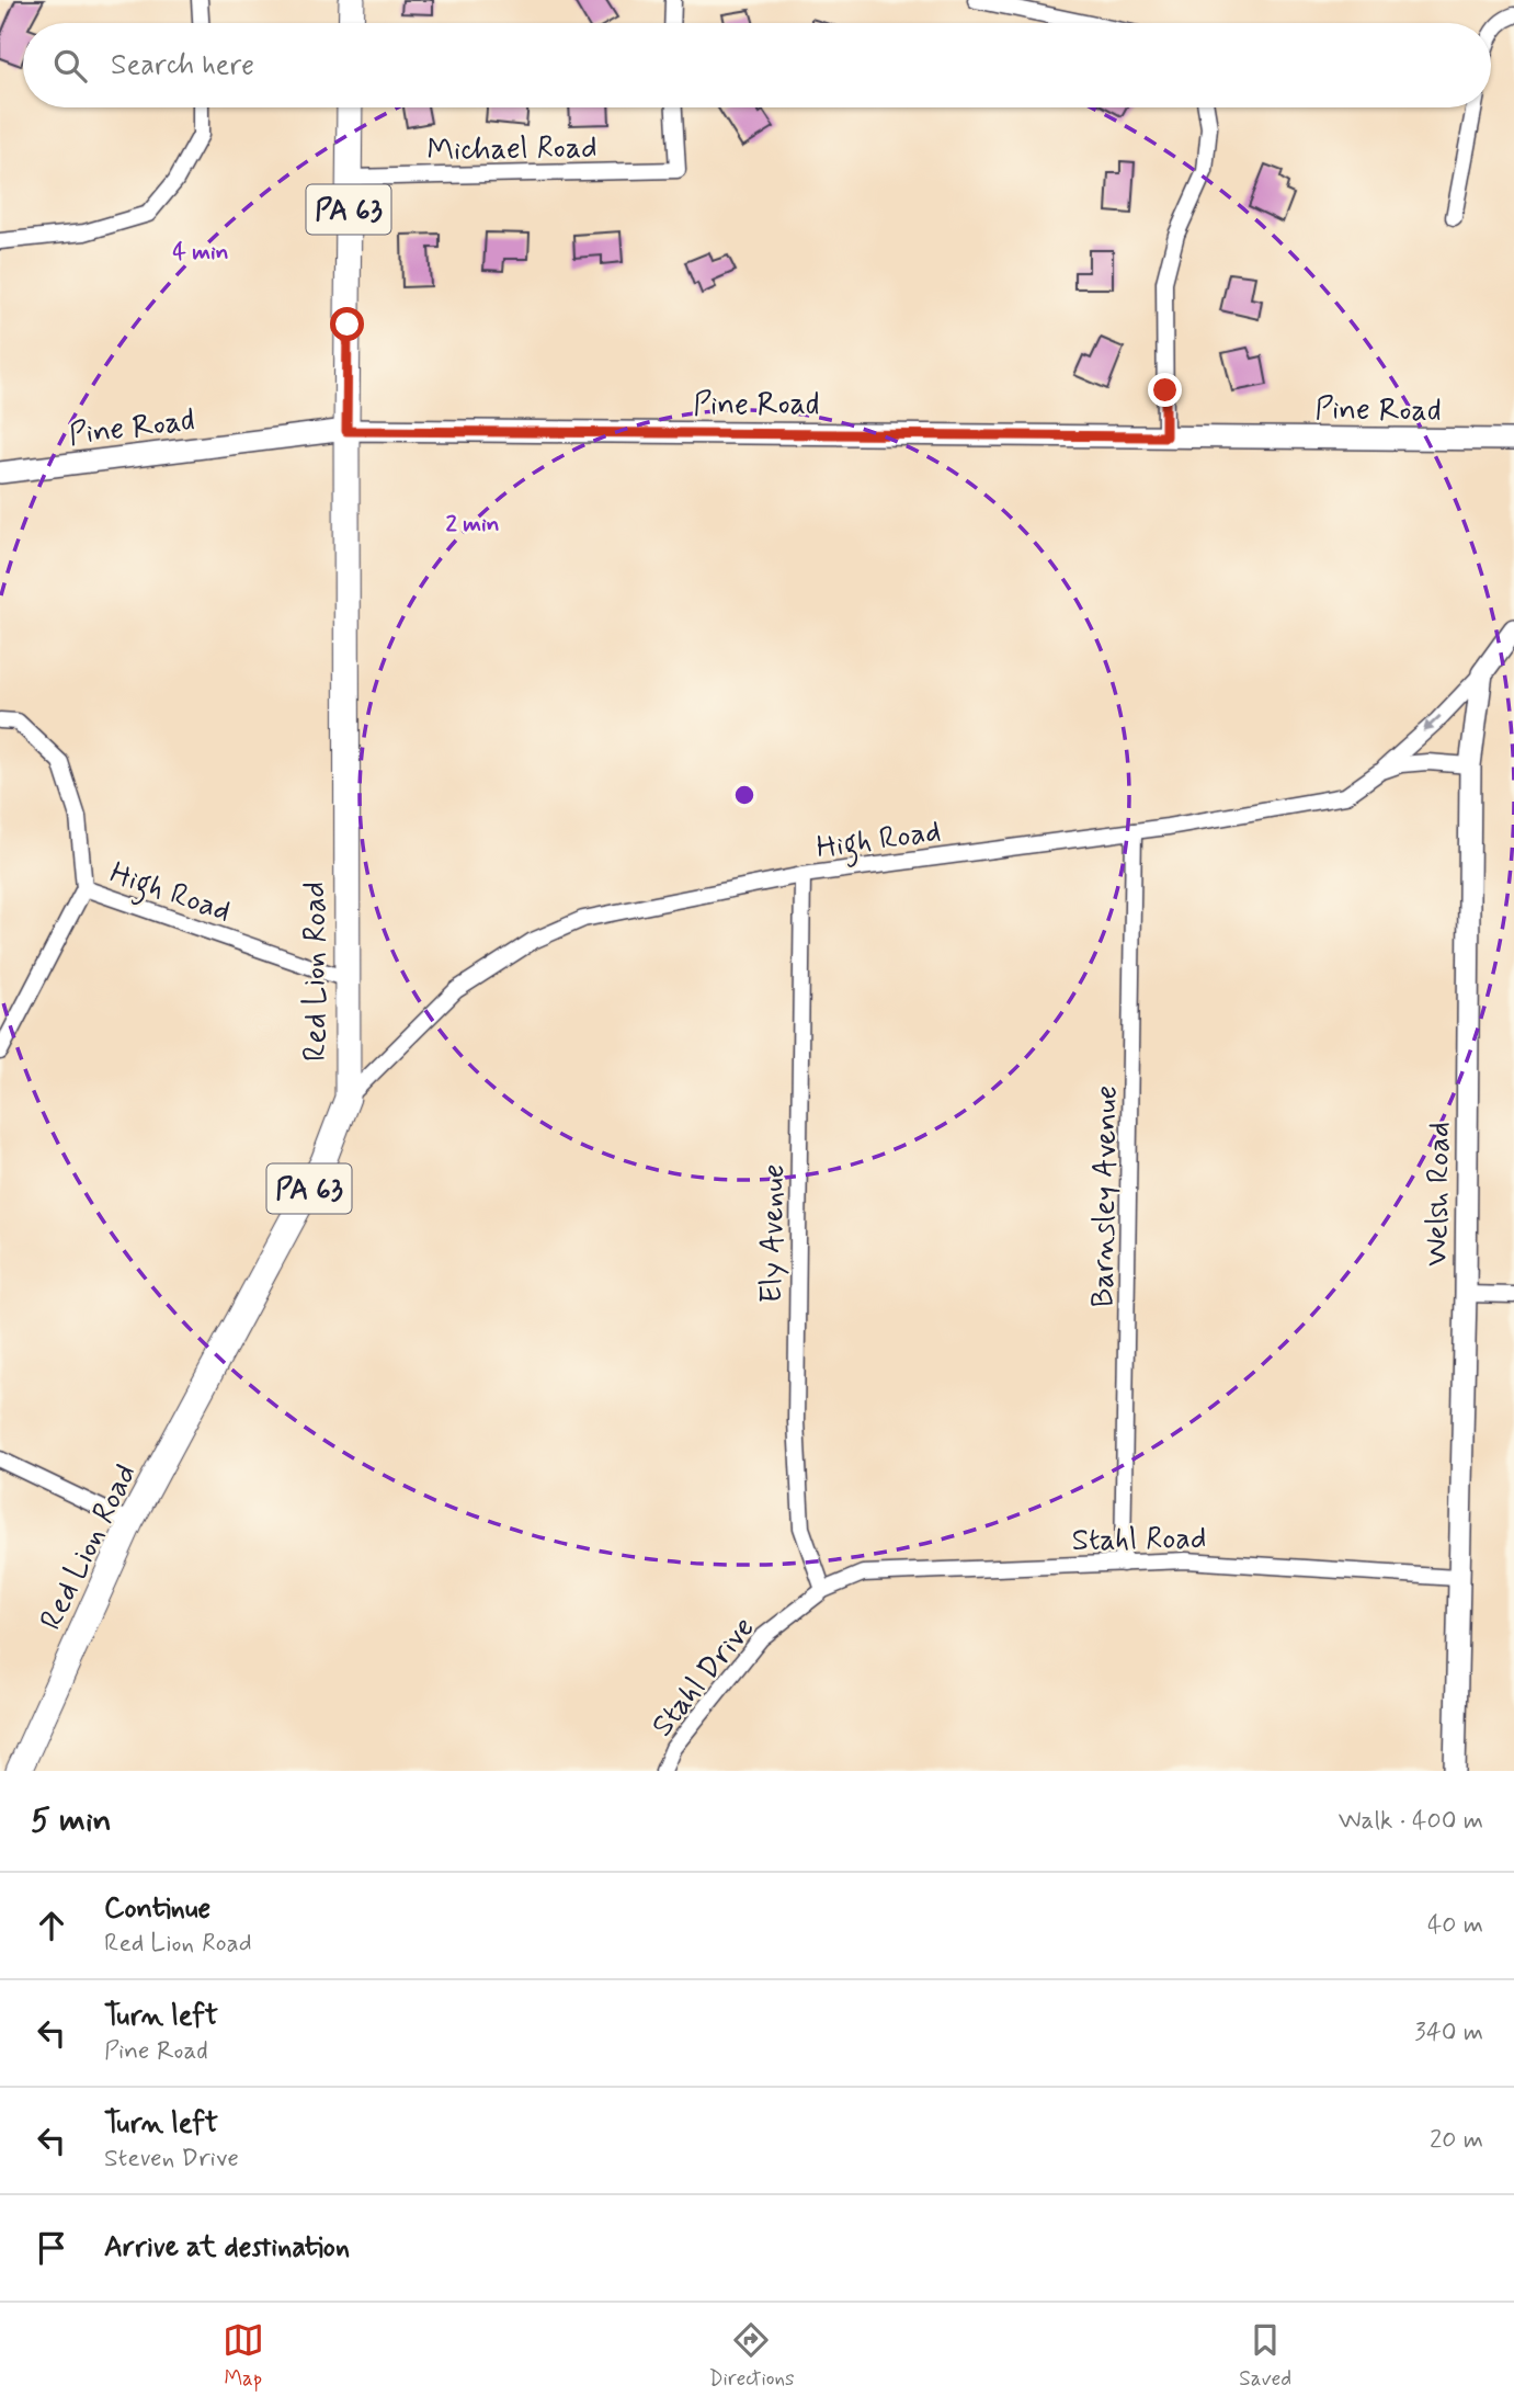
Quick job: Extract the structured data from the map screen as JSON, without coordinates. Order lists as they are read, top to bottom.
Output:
{
  "streets": {
    "main road": ["PA 63", "Red Lion Road"],
    "street": [
      "Michael Road",
      "Pine Road",
      "High Road",
      "Welsh Road",
      "Barnsley Avenue",
      "Ely Avenue",
      "Stahl Road",
      "Stahl Drive"
    ]
  },
  "crossings": [
    ["Michael Road", "Red Lion Road"],
    ["Pine Road", "Red Lion Road"],
    ["High Road", "Red Lion Road"],
    ["High Road", "Welsh Road"],
    ["High Road", "Barnsley Avenue"],
    ["High Road", "Ely Avenue"],
    ["Welsh Road", "Stahl Road"],
    ["Barnsley Avenue", "Stahl Road"],
    ["Ely Avenue", "Stahl Road"],
    ["Ely Avenue", "Stahl Drive"],
    ["Stahl Road", "Stahl Drive"]
  ],
  "page": {
    "search": "Search here",
    "heading": ["5 min", "Walk · 400 m"],
    "list": [
      ["Continue", "Red Lion Road", "40 m"],
      ["Turn left", "Pine Road", "340 m"],
      ["Turn left", "Steven Drive", "20 m"],
      "Arrive at destination"
    ],
    "nav": ["Map", "Directions", "Saved"]
  },
  "rings": ["4 min", "2 min"]
}
